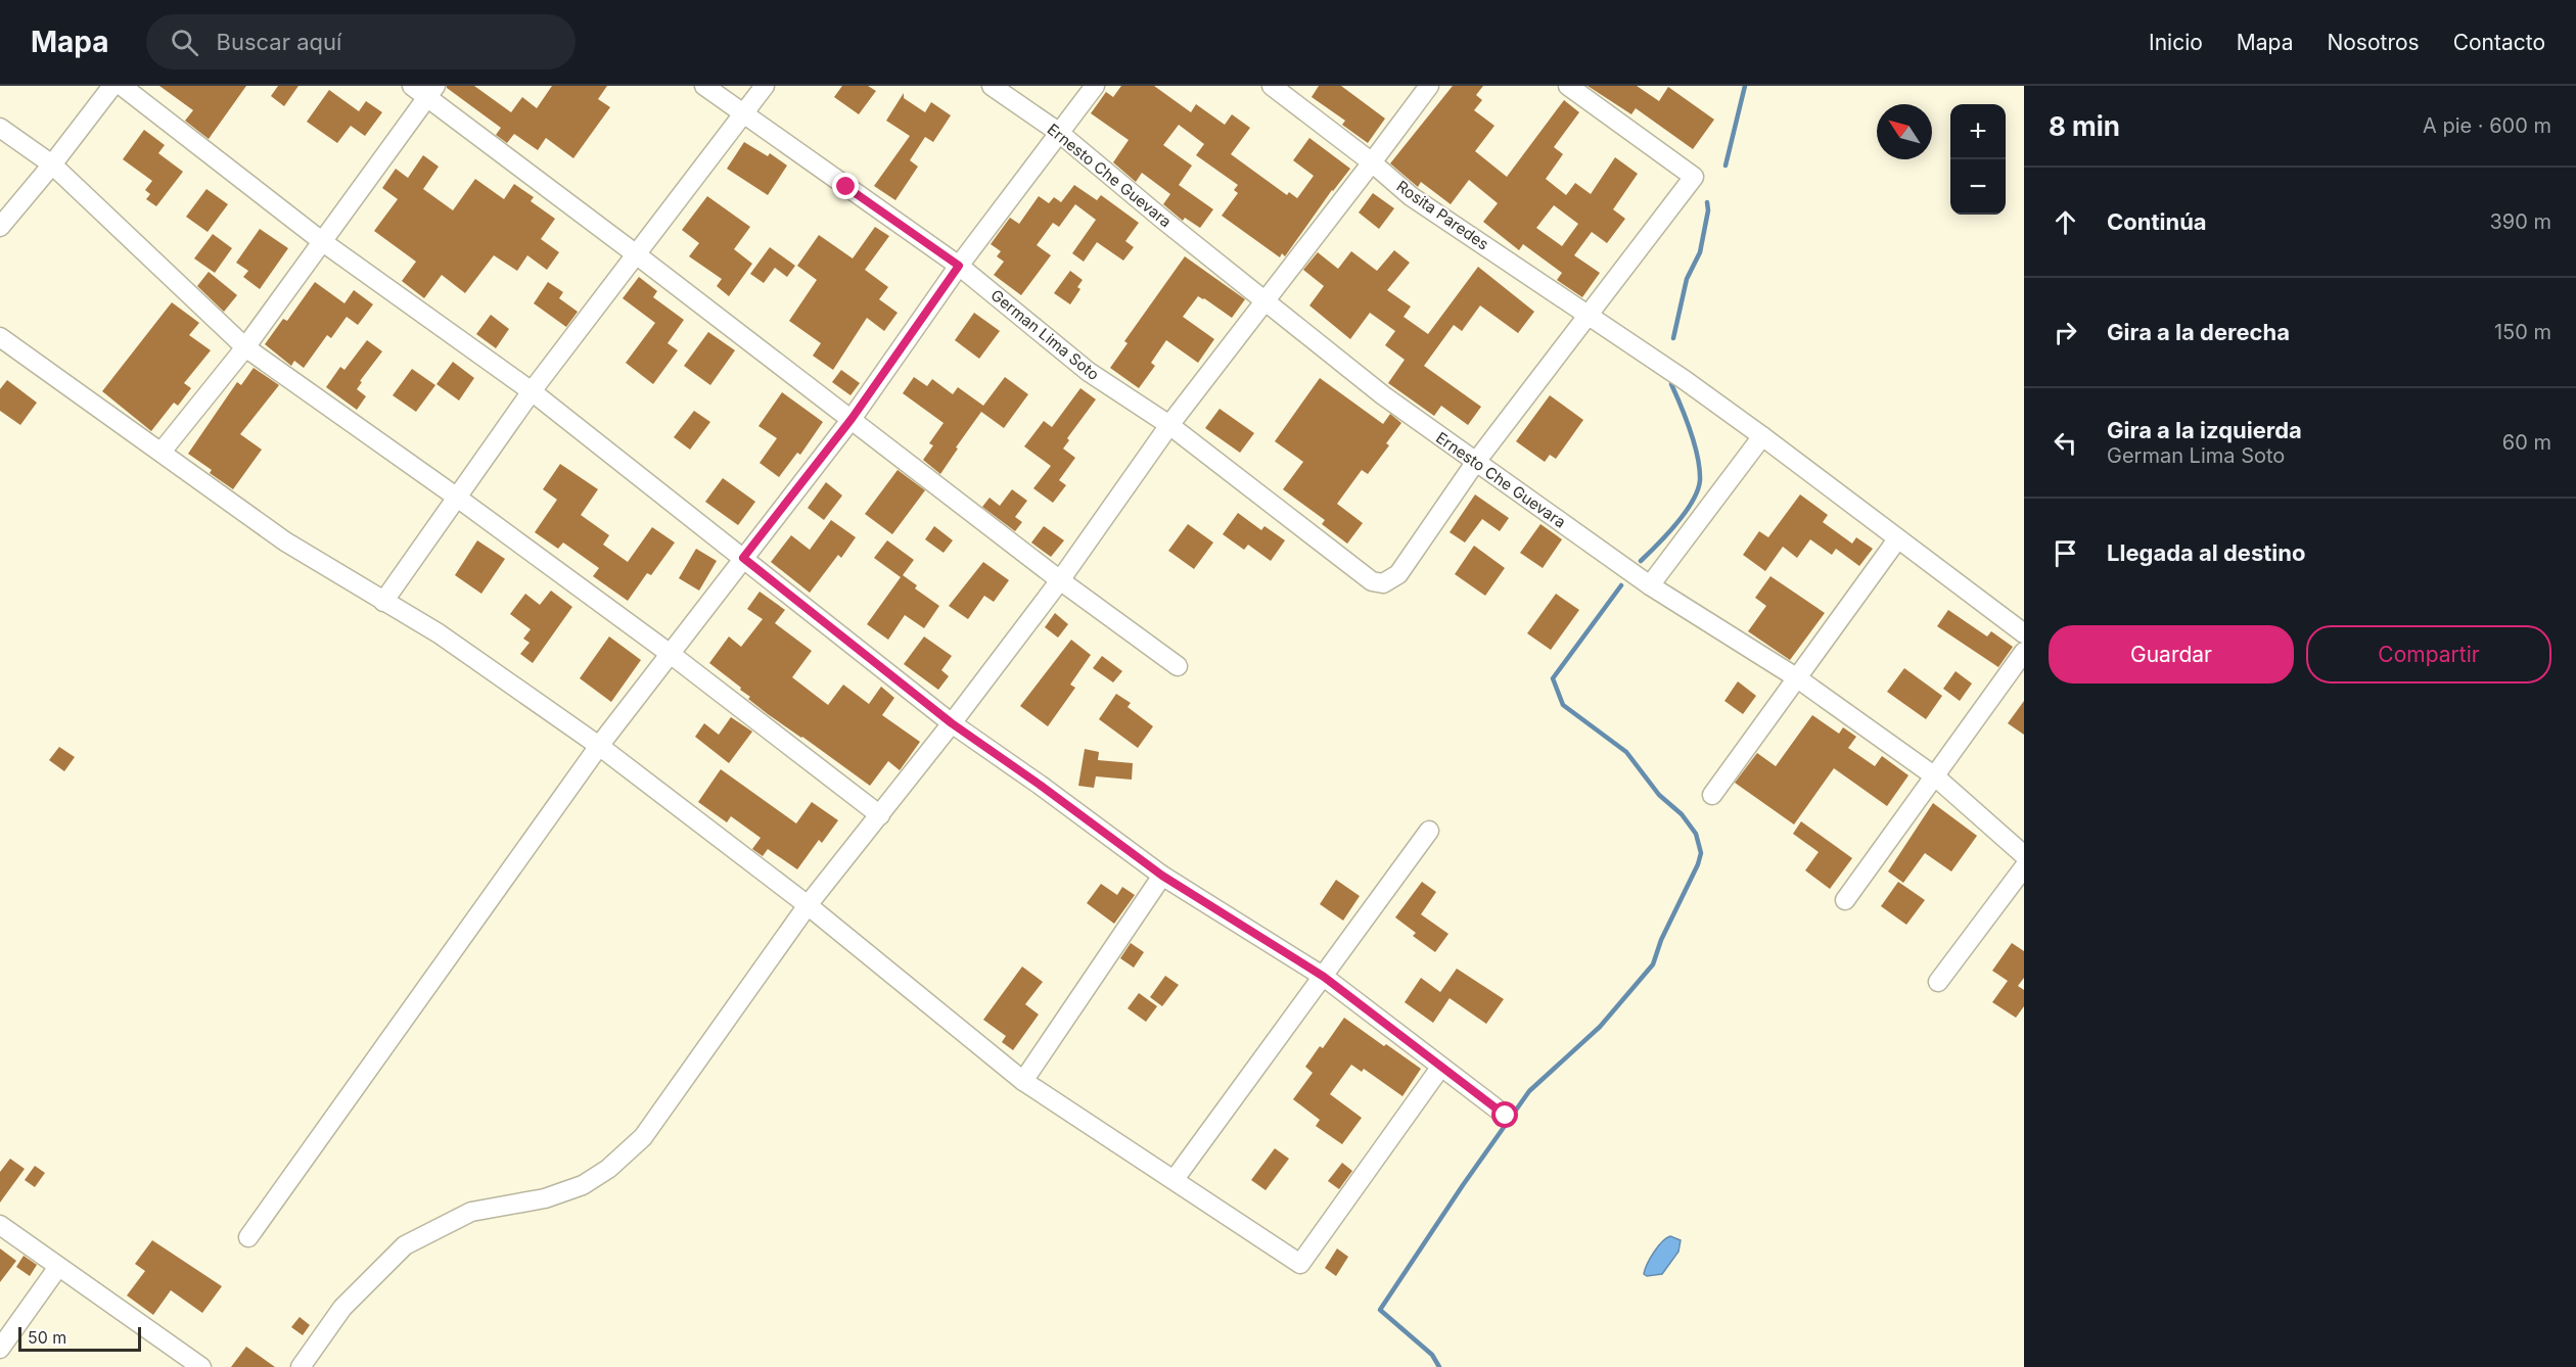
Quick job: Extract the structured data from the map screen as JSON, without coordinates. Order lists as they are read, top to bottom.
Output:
{
  "streets": {
    "street": ["Ernesto Che Guevara", "Rosita Paredes", "German Lima Soto"]
  },
  "crossings": [
    ["Ernesto Che Guevara", "German Lima Soto"]
  ],
  "scale_bar": "50 m",
  "north": "top left",
  "page": {
    "header": "Mapa",
    "search": "Buscar aquí",
    "nav": [
      "Inicio",
      "Mapa",
      "Nosotros",
      "Contacto"
    ],
    "heading": ["8 min", "A pie · 600 m"],
    "map_buttons": ["+", "−"],
    "list": [
      ["Continúa", "390 m"],
      ["Gira a la derecha", "150 m"],
      ["Gira a la izquierda", "German Lima Soto", "60 m"],
      "Llegada al destino"
    ],
    "buttons": ["Guardar", "Compartir"],
    "scale": "50 m"
  }
}
